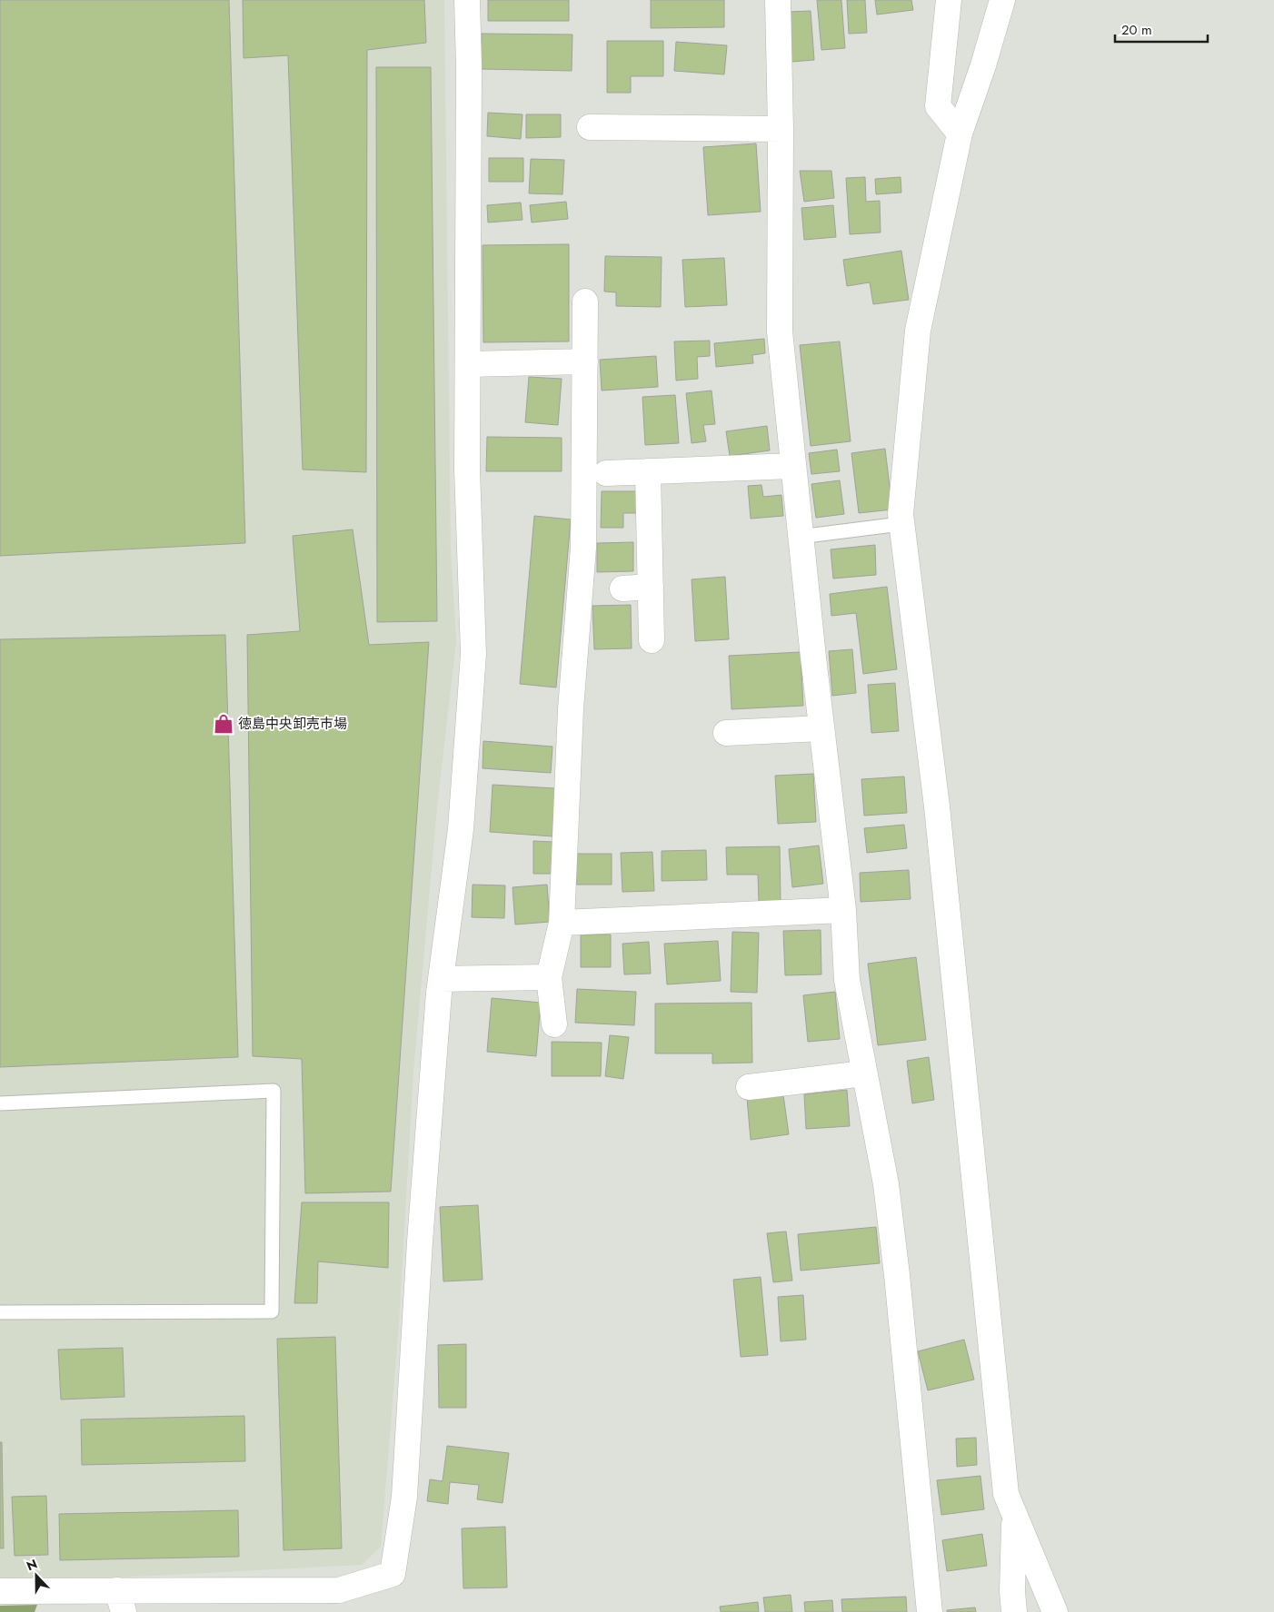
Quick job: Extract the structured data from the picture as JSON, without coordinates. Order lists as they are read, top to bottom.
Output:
{
  "places": {
    "shop": ["徳島中央卸売市場"]
  },
  "scale_bar": "20 m",
  "north": "top"
}
